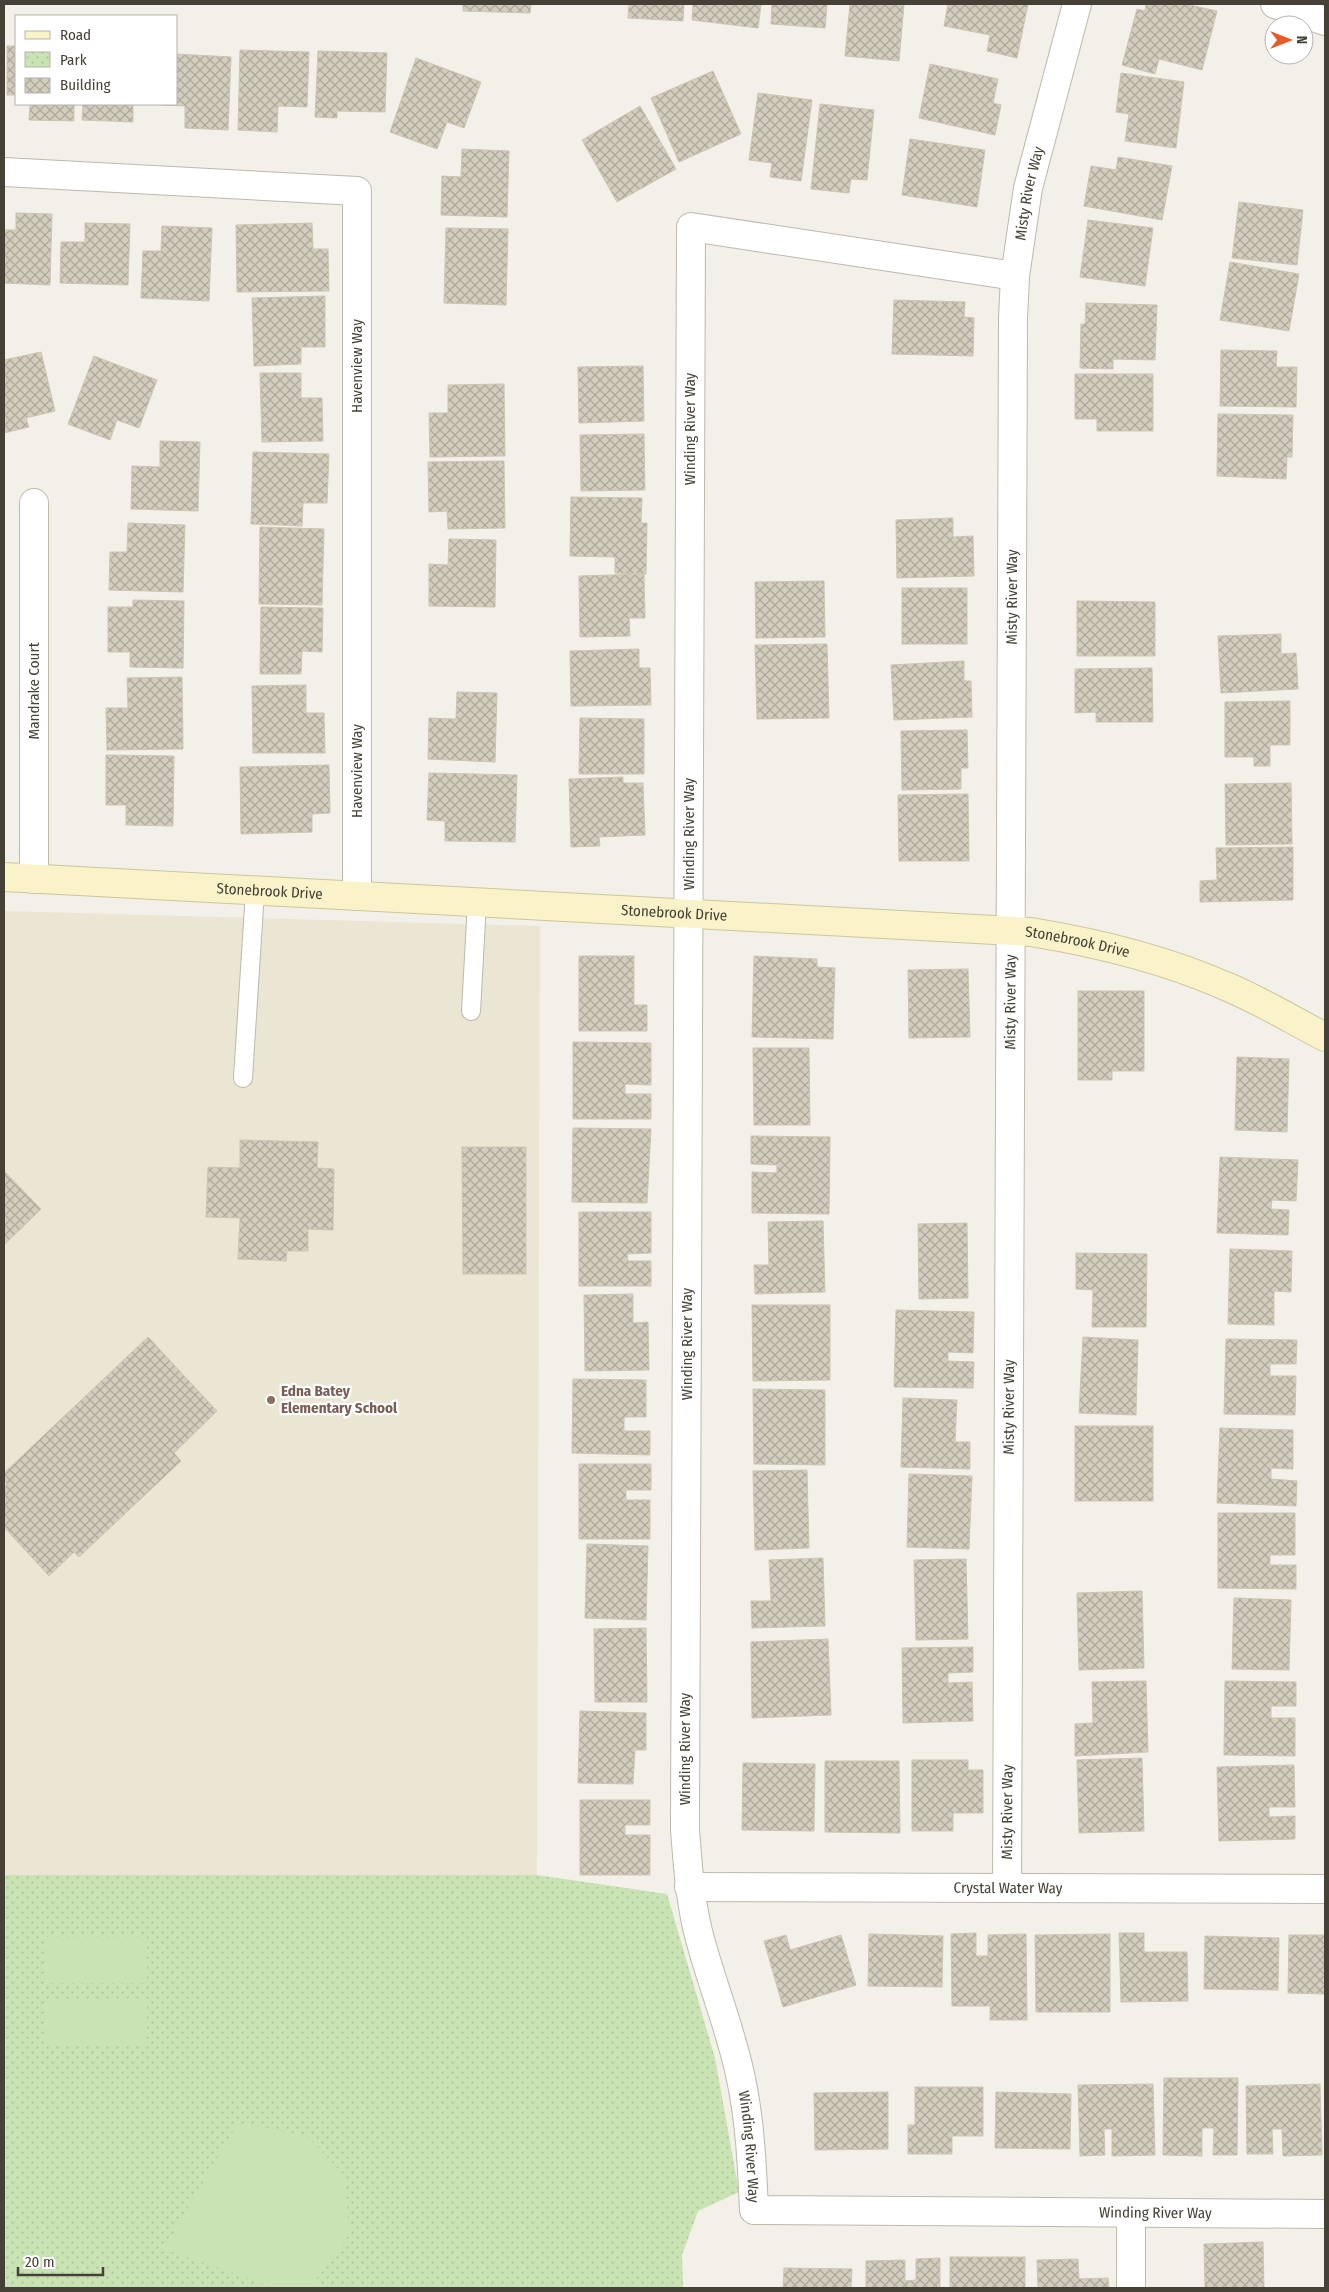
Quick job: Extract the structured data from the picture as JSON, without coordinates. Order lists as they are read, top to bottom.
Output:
{
  "streets": {
    "street": [
      "Misty River Way",
      "Havenview Way",
      "Winding River Way",
      "Mandrake Court",
      "Stonebrook Drive",
      "Crystal Water Way"
    ]
  },
  "crossings": [
    ["Misty River Way", "Winding River Way"],
    ["Misty River Way", "Stonebrook Drive"],
    ["Misty River Way", "Crystal Water Way"],
    ["Havenview Way", "Stonebrook Drive"],
    ["Winding River Way", "Stonebrook Drive"],
    ["Winding River Way", "Crystal Water Way"],
    ["Mandrake Court", "Stonebrook Drive"]
  ],
  "places": ["Edna Batey Elementary School"],
  "legend": ["Road", "Park", "Building"],
  "scale_bar": "20 m",
  "north": "right"
}
